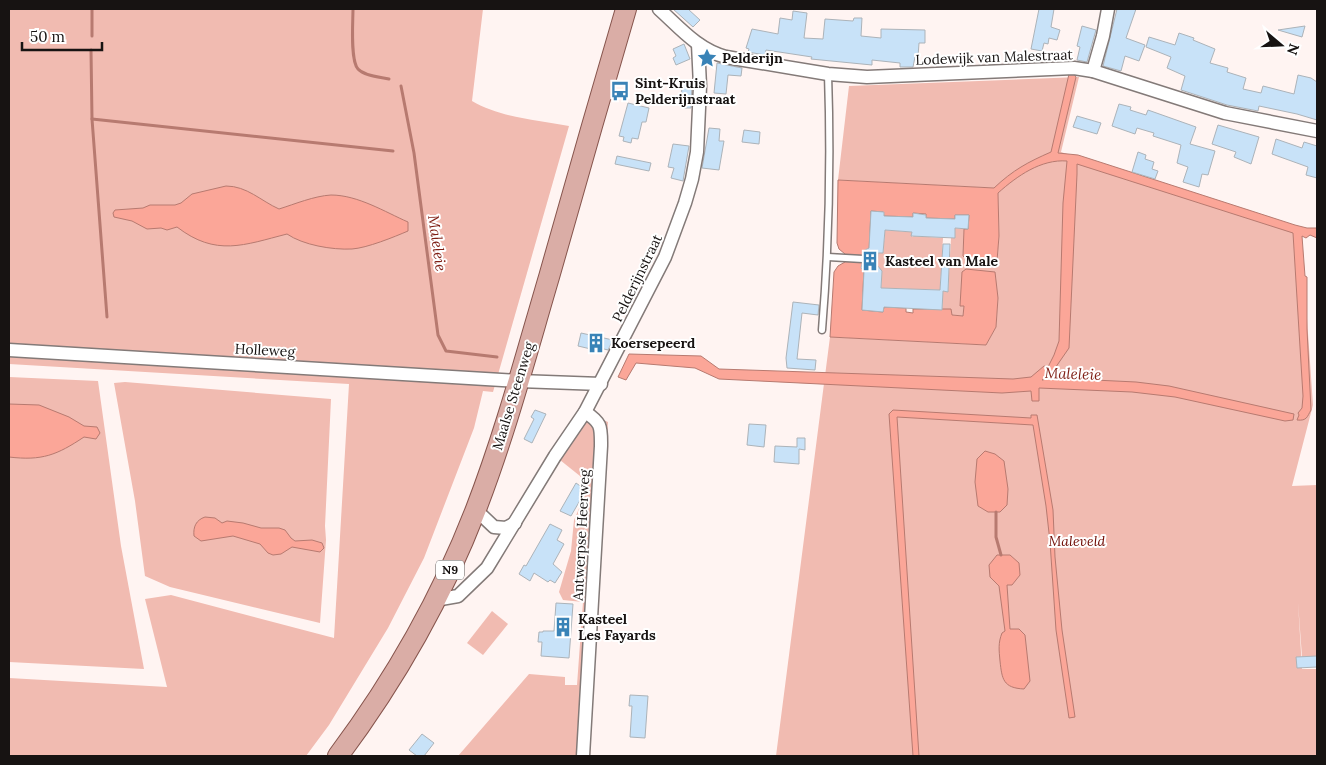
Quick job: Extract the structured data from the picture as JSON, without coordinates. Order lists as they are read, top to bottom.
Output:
{
  "streets": {
    "main road": ["Maalse Steenweg", "N9"],
    "street": [
      "Lodewijk van Malestraat",
      "Pelderijnstraat",
      "Holleweg",
      "Antwerpse Heerweg"
    ]
  },
  "crossings": [
    ["Lodewijk van Malestraat", "Pelderijnstraat"],
    ["Pelderijnstraat", "Holleweg"],
    ["Pelderijnstraat", "Maalse Steenweg"],
    ["Pelderijnstraat", "Antwerpse Heerweg"],
    ["Holleweg", "Maalse Steenweg"]
  ],
  "water": ["Maleleie"],
  "parks": ["Maleveld"],
  "places": {
    "place": ["Pelderijn"],
    "bus stop": ["Sint-Kruis Pelderijnstraat"],
    "building": ["Kasteel van Male", "Koersepeerd", "Kasteel Les Fayards"]
  },
  "scale_bar": "50 m",
  "north": "right"
}
